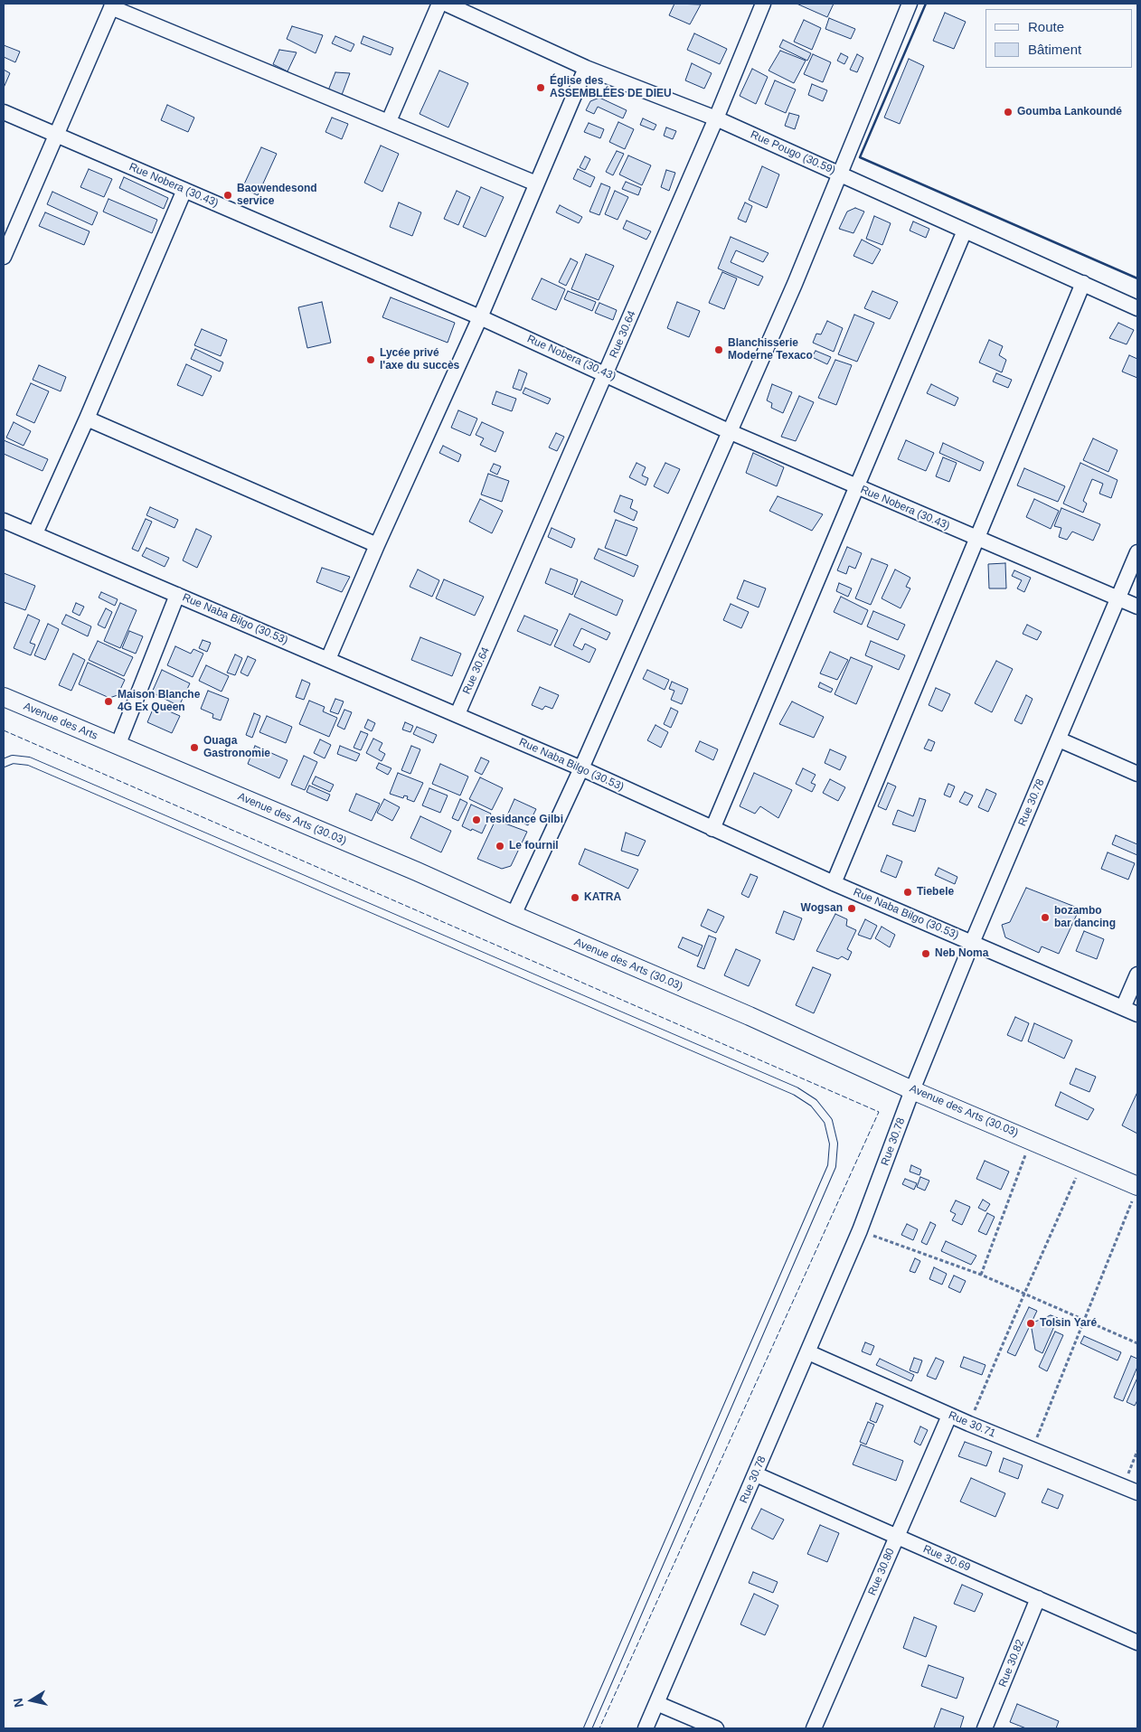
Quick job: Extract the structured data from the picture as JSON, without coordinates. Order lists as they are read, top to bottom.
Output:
{
  "streets": {
    "street": [
      "Rue Pougo (30.59)",
      "Rue Nobera (30.43)",
      "Rue 30.64",
      "Rue Naba Bilgo (30.53)",
      "Avenue des Arts",
      "Rue 30.78",
      "Avenue des Arts (30.03)",
      "Rue 30.71",
      "Rue 30.69",
      "Rue 30.80",
      "Rue 30.82"
    ]
  },
  "crossings": [
    ["Rue Pougo (30.59)", "Rue 30.64"],
    ["Rue Nobera (30.43)", "Rue 30.64"],
    ["Rue Nobera (30.43)", "Rue 30.78"],
    ["Rue 30.64", "Rue Naba Bilgo (30.53)"],
    ["Rue Naba Bilgo (30.53)", "Rue 30.78"],
    ["Avenue des Arts", "Avenue des Arts (30.03)"],
    ["Rue 30.78", "Avenue des Arts (30.03)"],
    ["Rue 30.78", "Rue 30.71"],
    ["Rue 30.78", "Rue 30.69"],
    ["Rue 30.71", "Rue 30.80"],
    ["Rue 30.69", "Rue 30.80"],
    ["Rue 30.69", "Rue 30.82"]
  ],
  "places": [
    "Église des ASSEMBLÉES DE DIEU",
    "Goumba Lankoundé",
    "Baowendesond service",
    "Blanchisserie Moderne Texaco",
    "Lycée privé l'axe du succès",
    "Maison Blanche 4G Ex Queen",
    "Ouaga Gastronomie",
    "residance Gilbi",
    "Le fournil",
    "Tiebele",
    "KATRA",
    "Wogsan",
    "bozambo bar dancing",
    "Neb Noma",
    "Tolsin Yaré"
  ],
  "legend": ["Route", "Bâtiment"],
  "north": "left"
}
